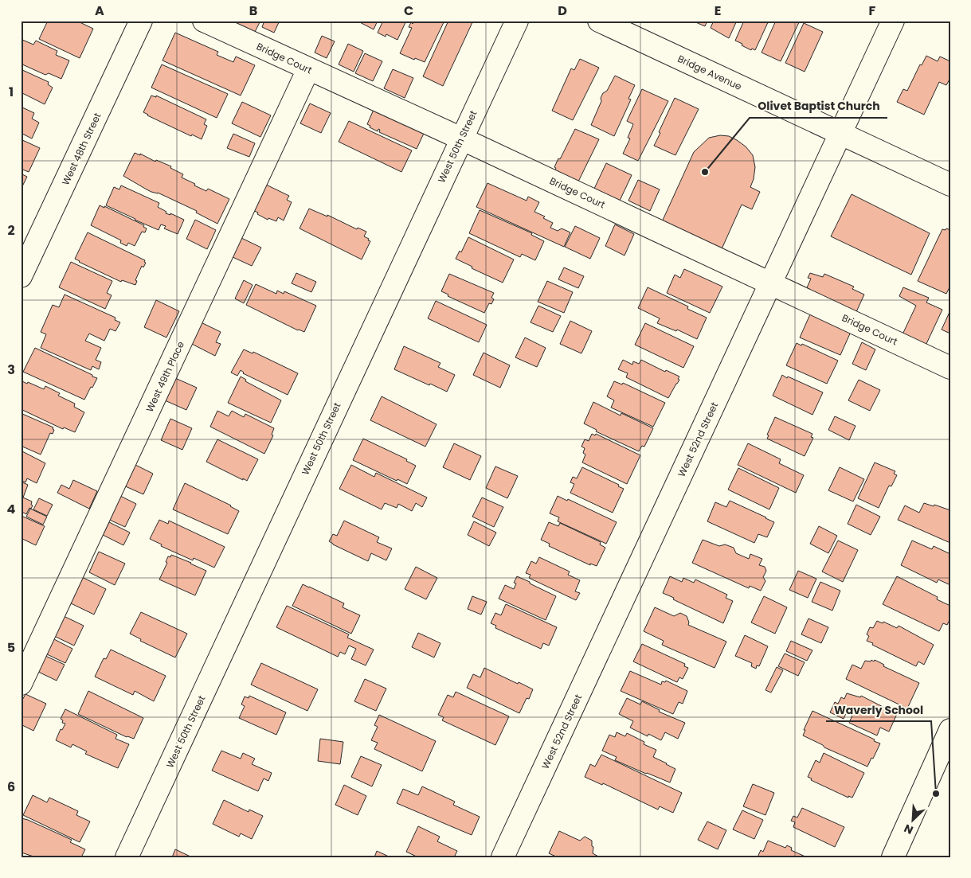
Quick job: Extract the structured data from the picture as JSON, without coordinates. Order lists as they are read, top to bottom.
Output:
{
  "streets": {
    "street": [
      "Bridge Court",
      "Bridge Avenue",
      "West 50th Street",
      "West 48th Street",
      "West 49th Place",
      "West 52nd Street"
    ]
  },
  "crossings": [
    ["Bridge Court", "West 50th Street"],
    ["Bridge Court", "West 49th Place"],
    ["Bridge Court", "West 52nd Street"],
    ["Bridge Avenue", "West 52nd Street"]
  ],
  "places": ["Olivet Baptist Church", "Waverly School"],
  "north": "bottom left",
  "grid": {
    "columns": [
      "A",
      "B",
      "C",
      "D",
      "E",
      "F"
    ],
    "rows": [
      "1",
      "2",
      "3",
      "4",
      "5",
      "6"
    ]
  }
}
